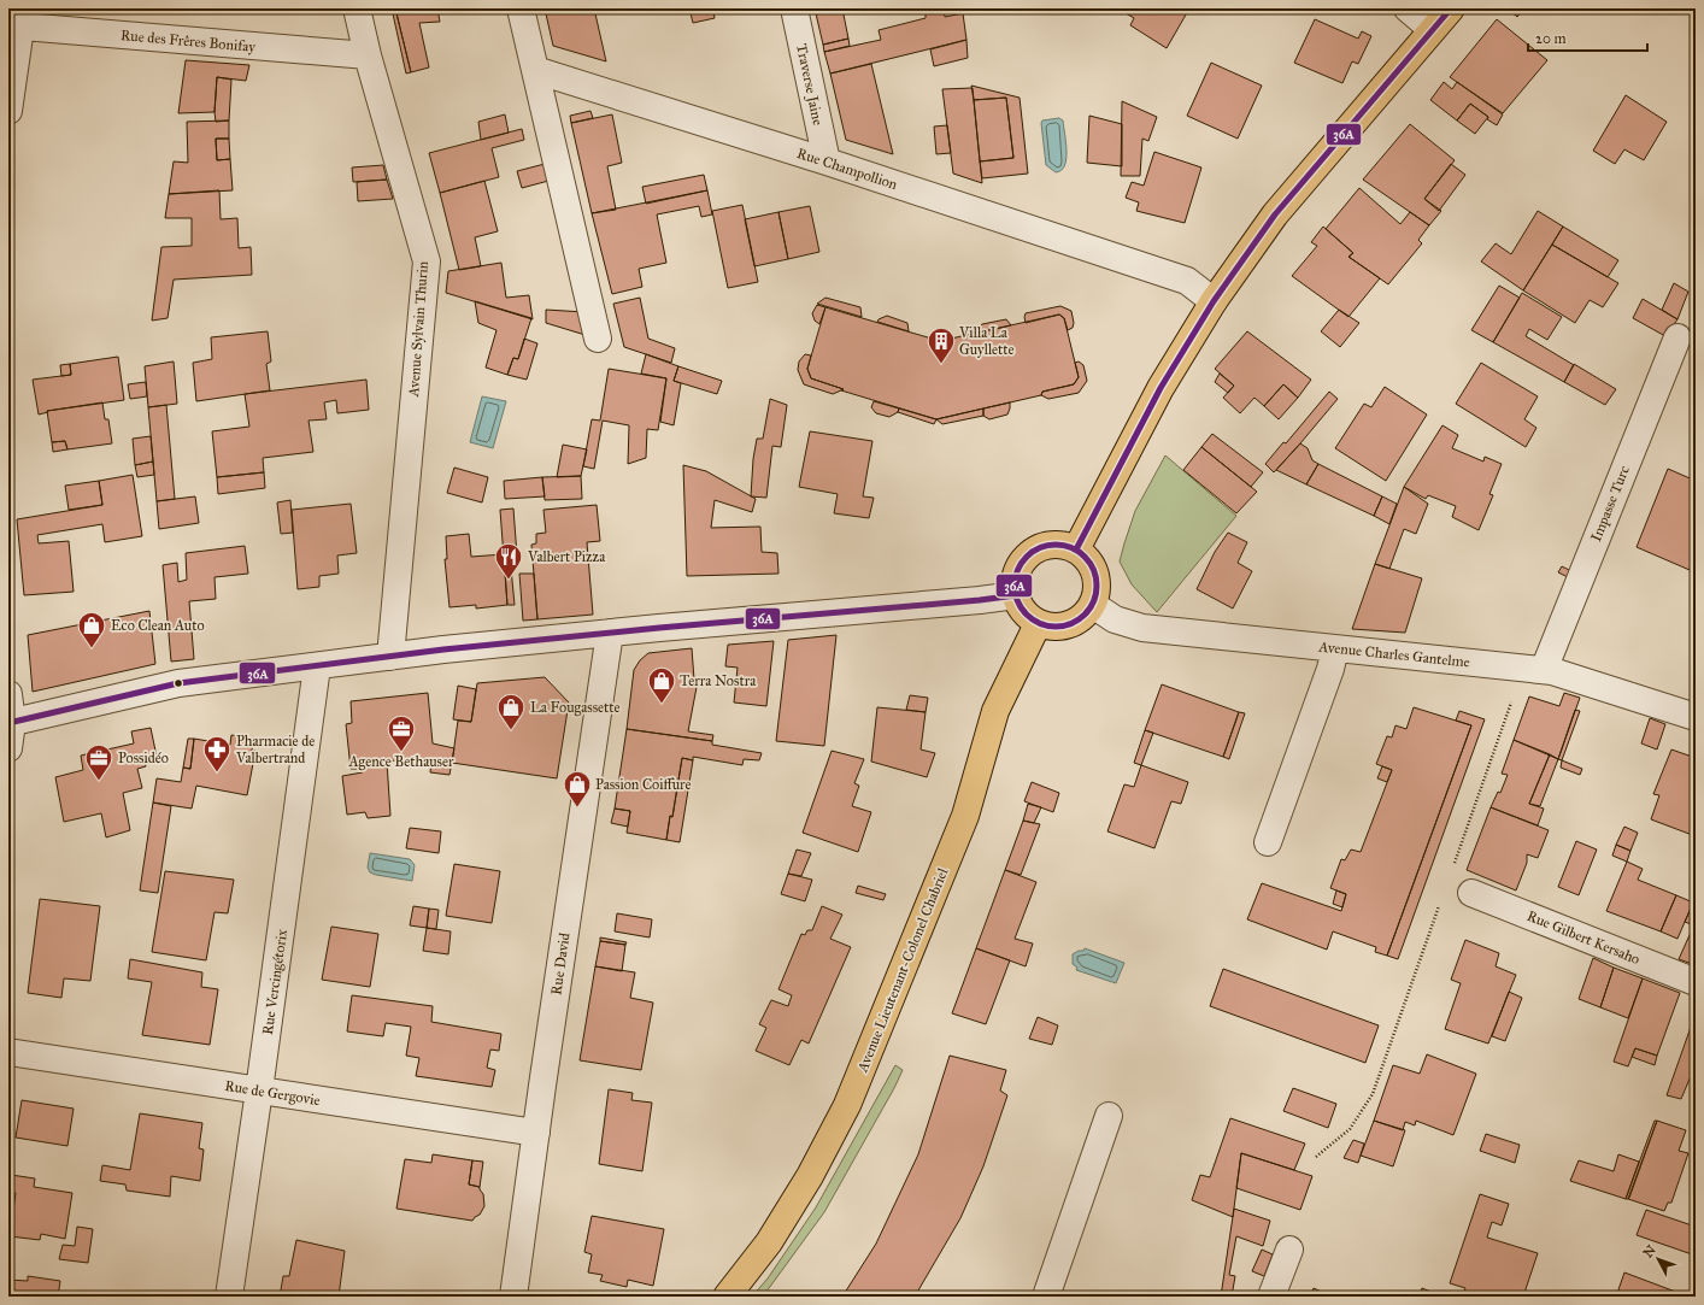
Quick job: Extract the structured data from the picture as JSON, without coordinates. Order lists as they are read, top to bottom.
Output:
{
  "streets": {
    "main road": ["Avenue Lieutenant-Colonel Chabriel"],
    "street": [
      "Rue des Frêres Bonifay",
      "Traverse Jaine",
      "Rue Champollion",
      "Avenue Sylvain Thurin",
      "Impasse Turc",
      "Avenue Charles Gantelme",
      "Rue Gilbert Kersaho",
      "Rue David",
      "Rue Vercingétorix",
      "Rue de Gergovie"
    ]
  },
  "crossings": [
    ["Rue des Frêres Bonifay", "Avenue Sylvain Thurin"],
    ["Traverse Jaine", "Rue Champollion"],
    ["Impasse Turc", "Avenue Charles Gantelme"],
    ["Avenue Charles Gantelme", "Avenue Lieutenant-Colonel Chabriel"],
    ["Rue David", "Rue de Gergovie"],
    ["Rue Vercingétorix", "Rue de Gergovie"]
  ],
  "places": {
    "building": ["Villa La Guyllette"],
    "restaurant": ["Valbert Pizza"],
    "shop": [
      "Eco Clean Auto",
      "Terra Nostra",
      "La Fougassette",
      "Passion Coiffure"
    ],
    "office": ["Agence Bethauser", "Possidéo"],
    "pharmacy": ["Pharmacie de Valbertrand"]
  },
  "lines": ["transit line 36A"],
  "scale_bar": "20 m",
  "north": "top left"
}
